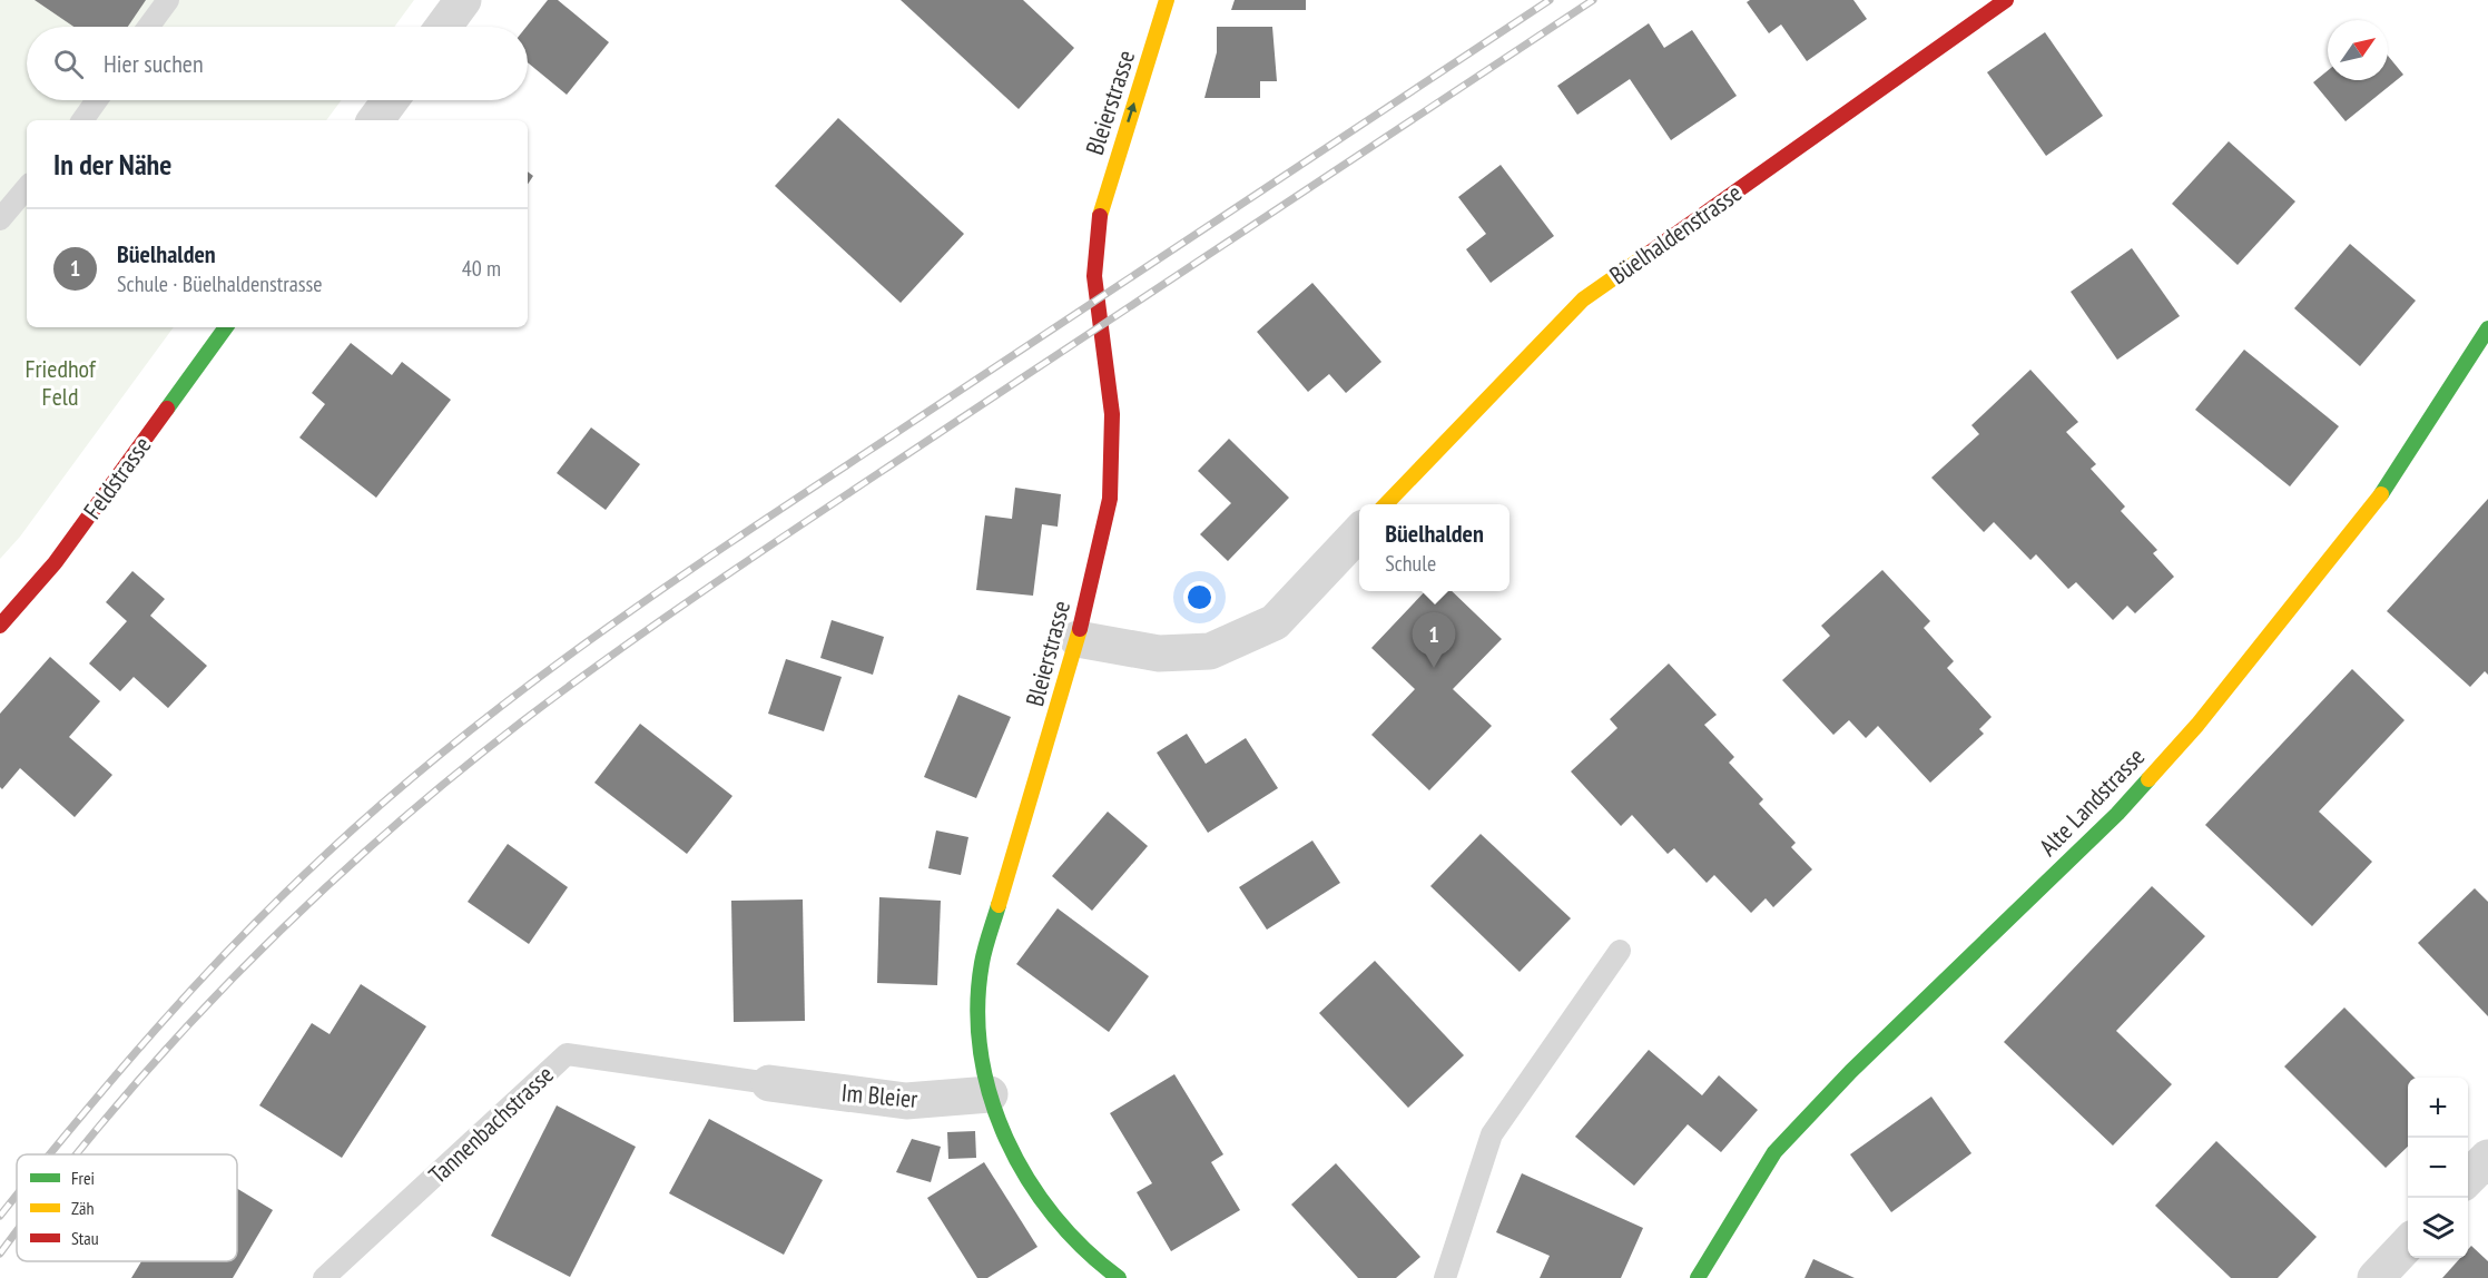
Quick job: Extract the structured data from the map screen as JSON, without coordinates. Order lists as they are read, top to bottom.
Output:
{
  "streets": {
    "street": [
      "Bleierstrasse",
      "Büelhaldenstrasse",
      "Feldstrasse",
      "Alte Landstrasse",
      "Im Bleier"
    ],
    "lane": ["Tannenbachstrasse"]
  },
  "crossings": [
    ["Bleierstrasse", "Im Bleier"],
    ["Im Bleier", "Tannenbachstrasse"]
  ],
  "one_way": ["Bleierstrasse"],
  "parks": ["Friedhof Feld"],
  "legend": ["Frei", "Zäh", "Stau"],
  "north": "top right",
  "page": {
    "search": "Hier suchen",
    "heading": "In der Nähe",
    "list": [
      {
        "mark": "1",
        "name": "Büelhalden",
        "note": "Schule · Büelhaldenstrasse",
        "value": "40 m"
      }
    ],
    "popup": ["Büelhalden", "Schule"],
    "pins": "1",
    "map_buttons": ["+", "−"]
  }
}
